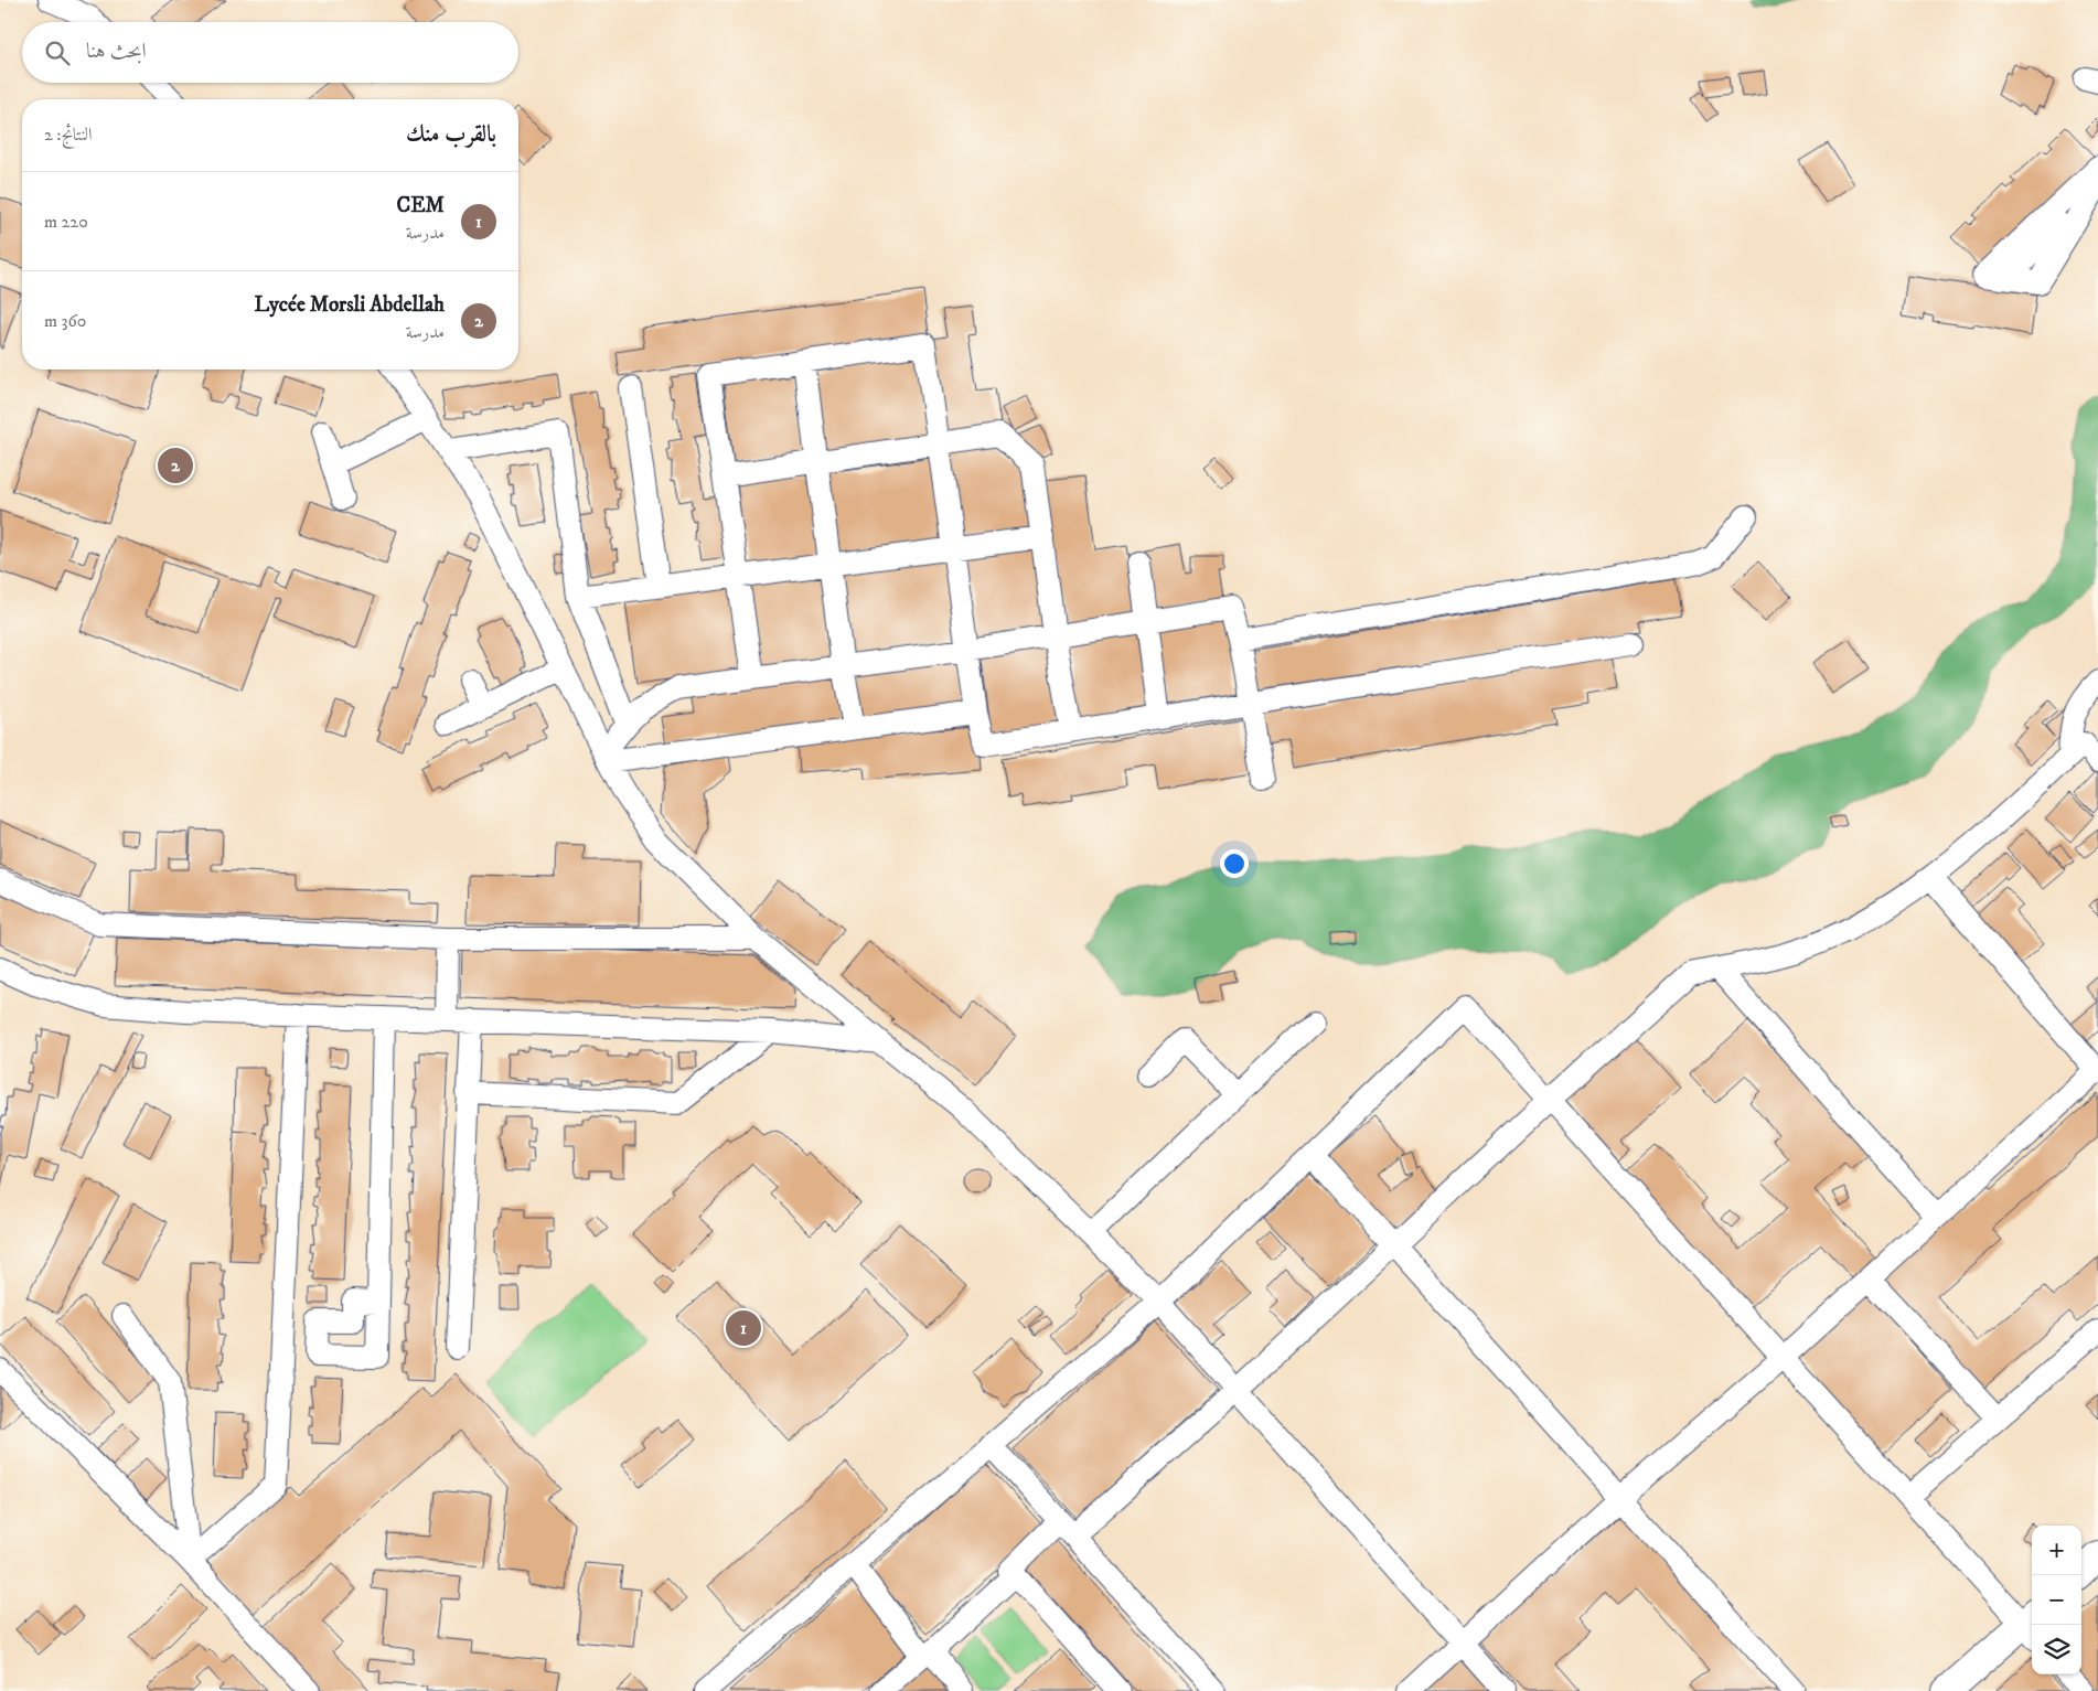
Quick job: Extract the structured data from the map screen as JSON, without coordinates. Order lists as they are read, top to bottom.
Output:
{
  "page": {
    "search": "ابحث هنا",
    "heading": ["بالقرب منك", "النتائج: 2"],
    "list": [
      {
        "mark": "1",
        "name": "CEM",
        "note": "مدرسة",
        "value": "220 m"
      },
      {
        "mark": "2",
        "name": "Lycée Morsli Abdellah",
        "note": "مدرسة",
        "value": "360 m"
      }
    ],
    "pins": ["2", "1"],
    "map_buttons": ["+", "−"]
  }
}
